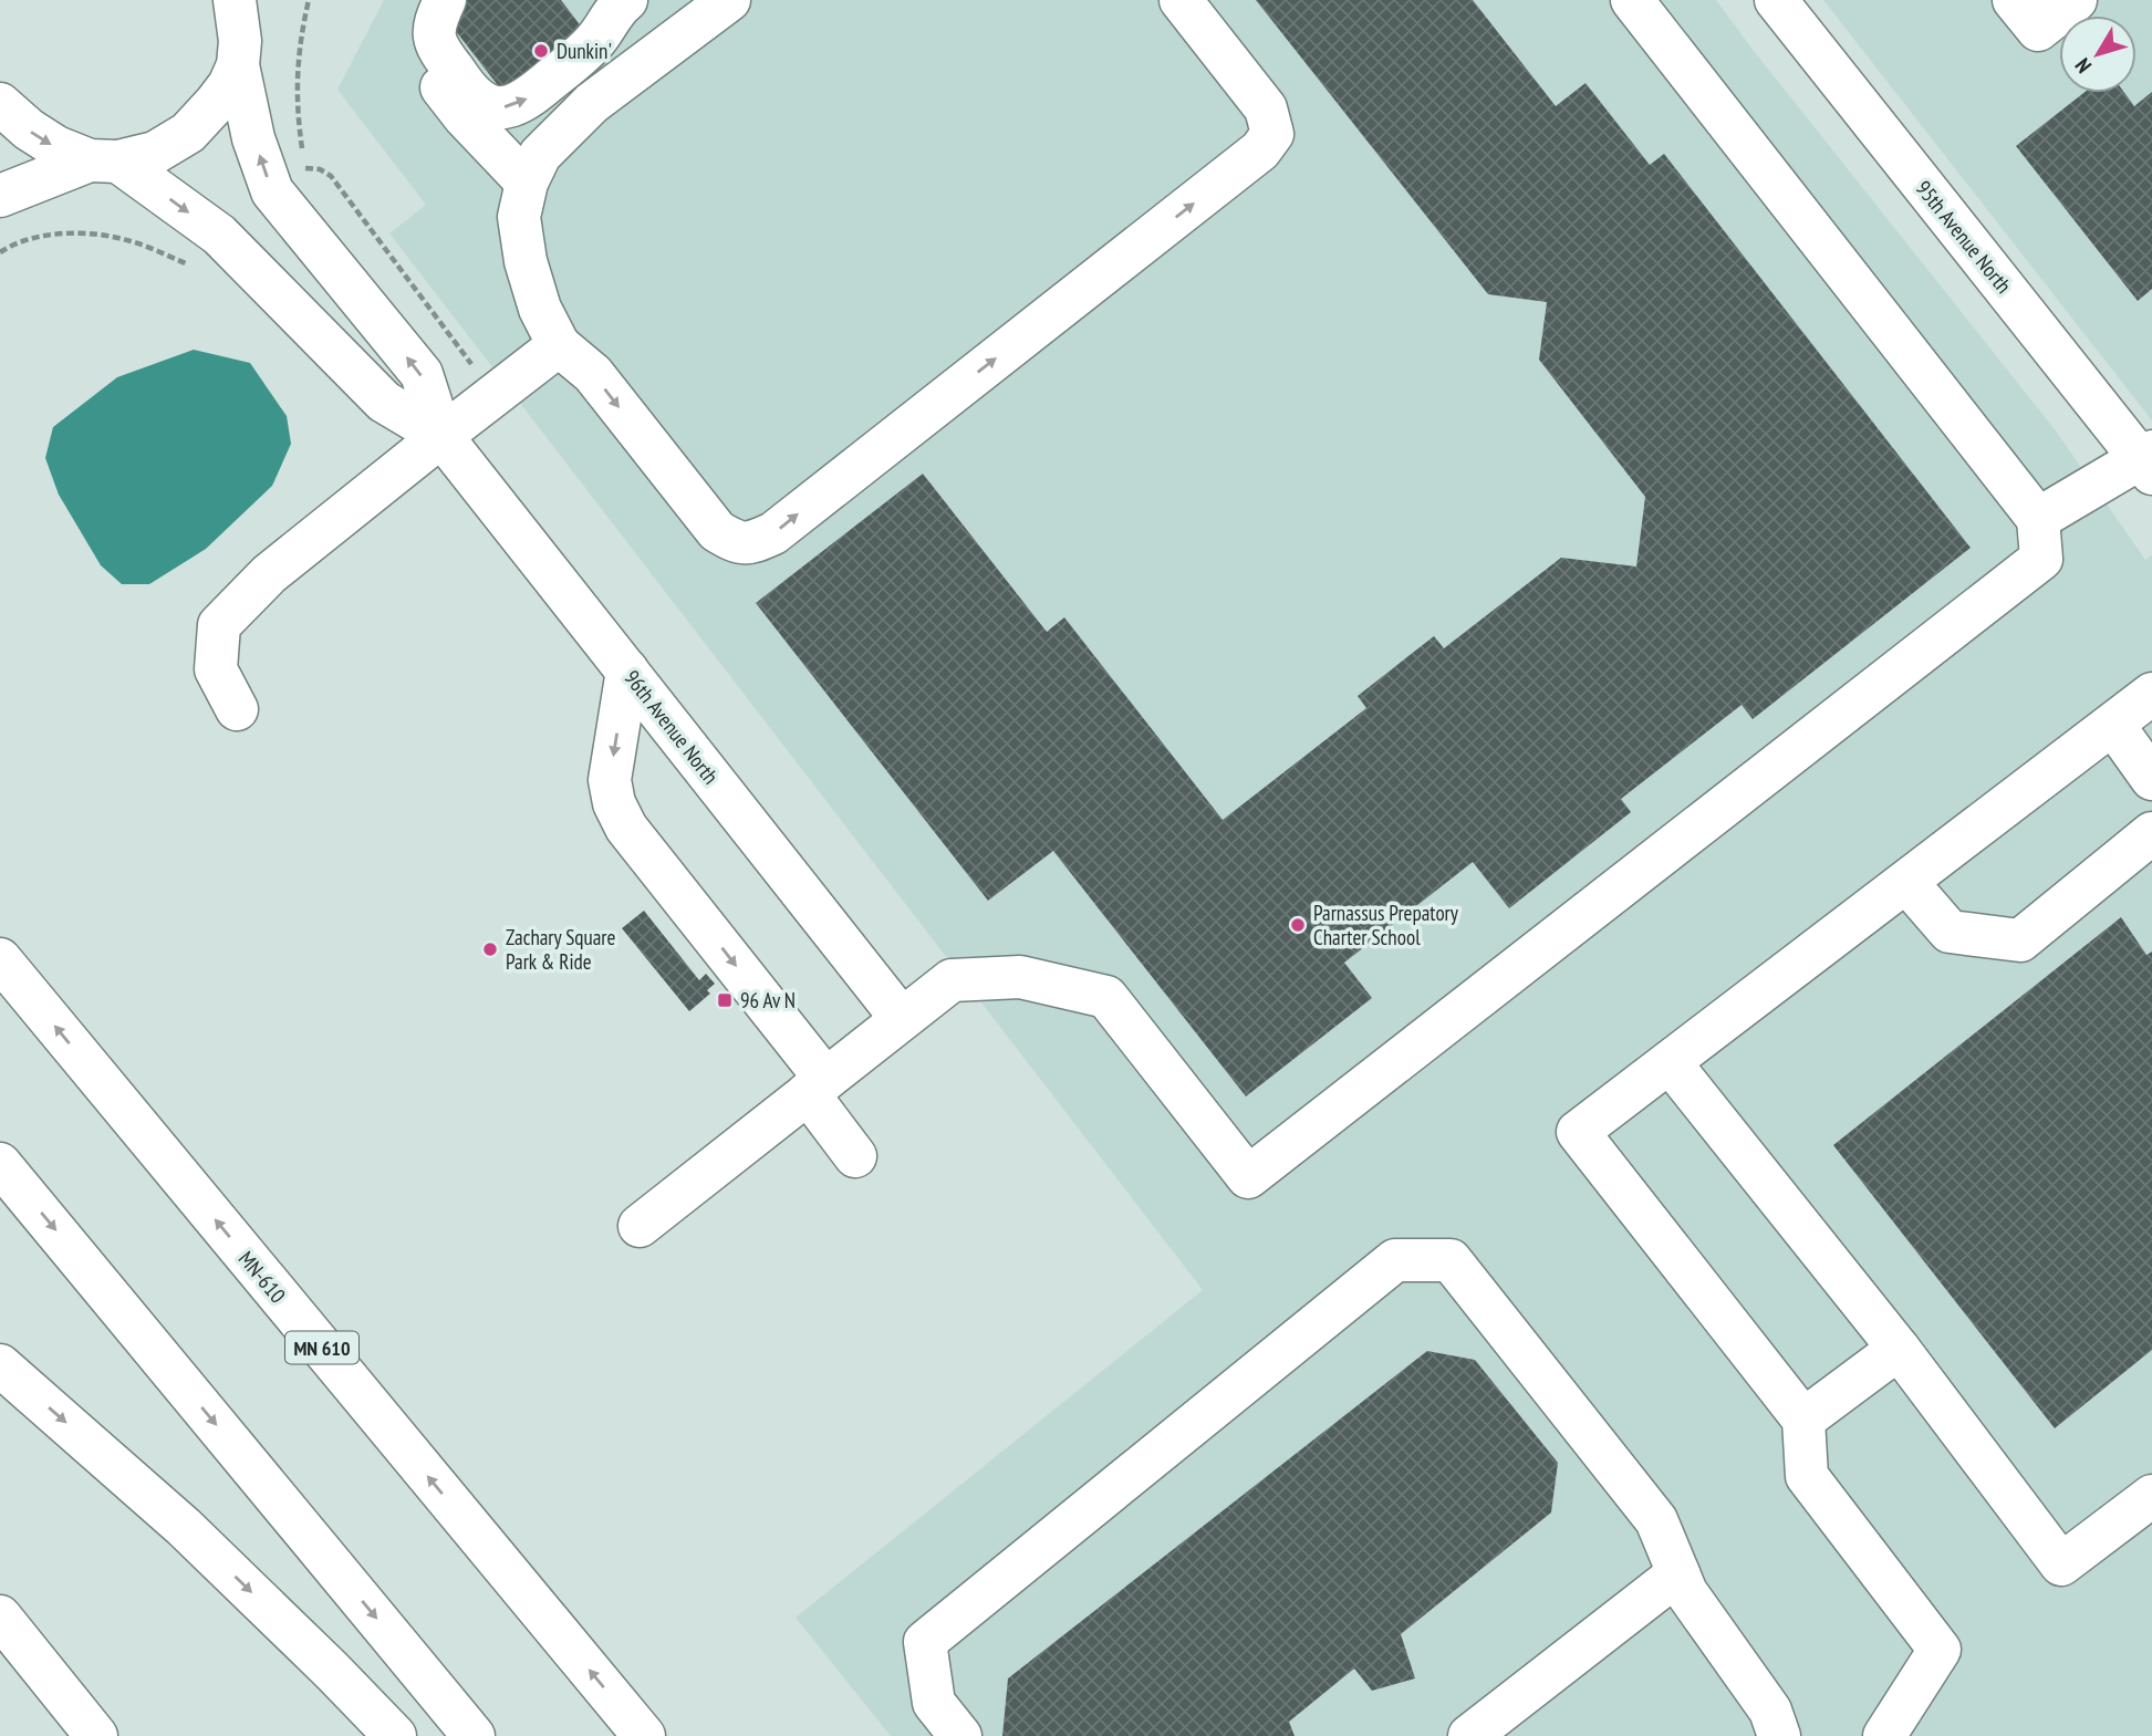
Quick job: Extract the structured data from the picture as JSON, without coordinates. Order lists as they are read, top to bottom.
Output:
{
  "streets": {
    "main road": [
      "95th Avenue North",
      "96th Avenue North",
      "MN-610",
      "MN 610"
    ]
  },
  "places": {
    "other": ["Dunkin'", "Parnassus Prepatory Charter School", "Zachary Square Park & Ride"],
    "transit": ["96 Av N"]
  },
  "north": "bottom left"
}
